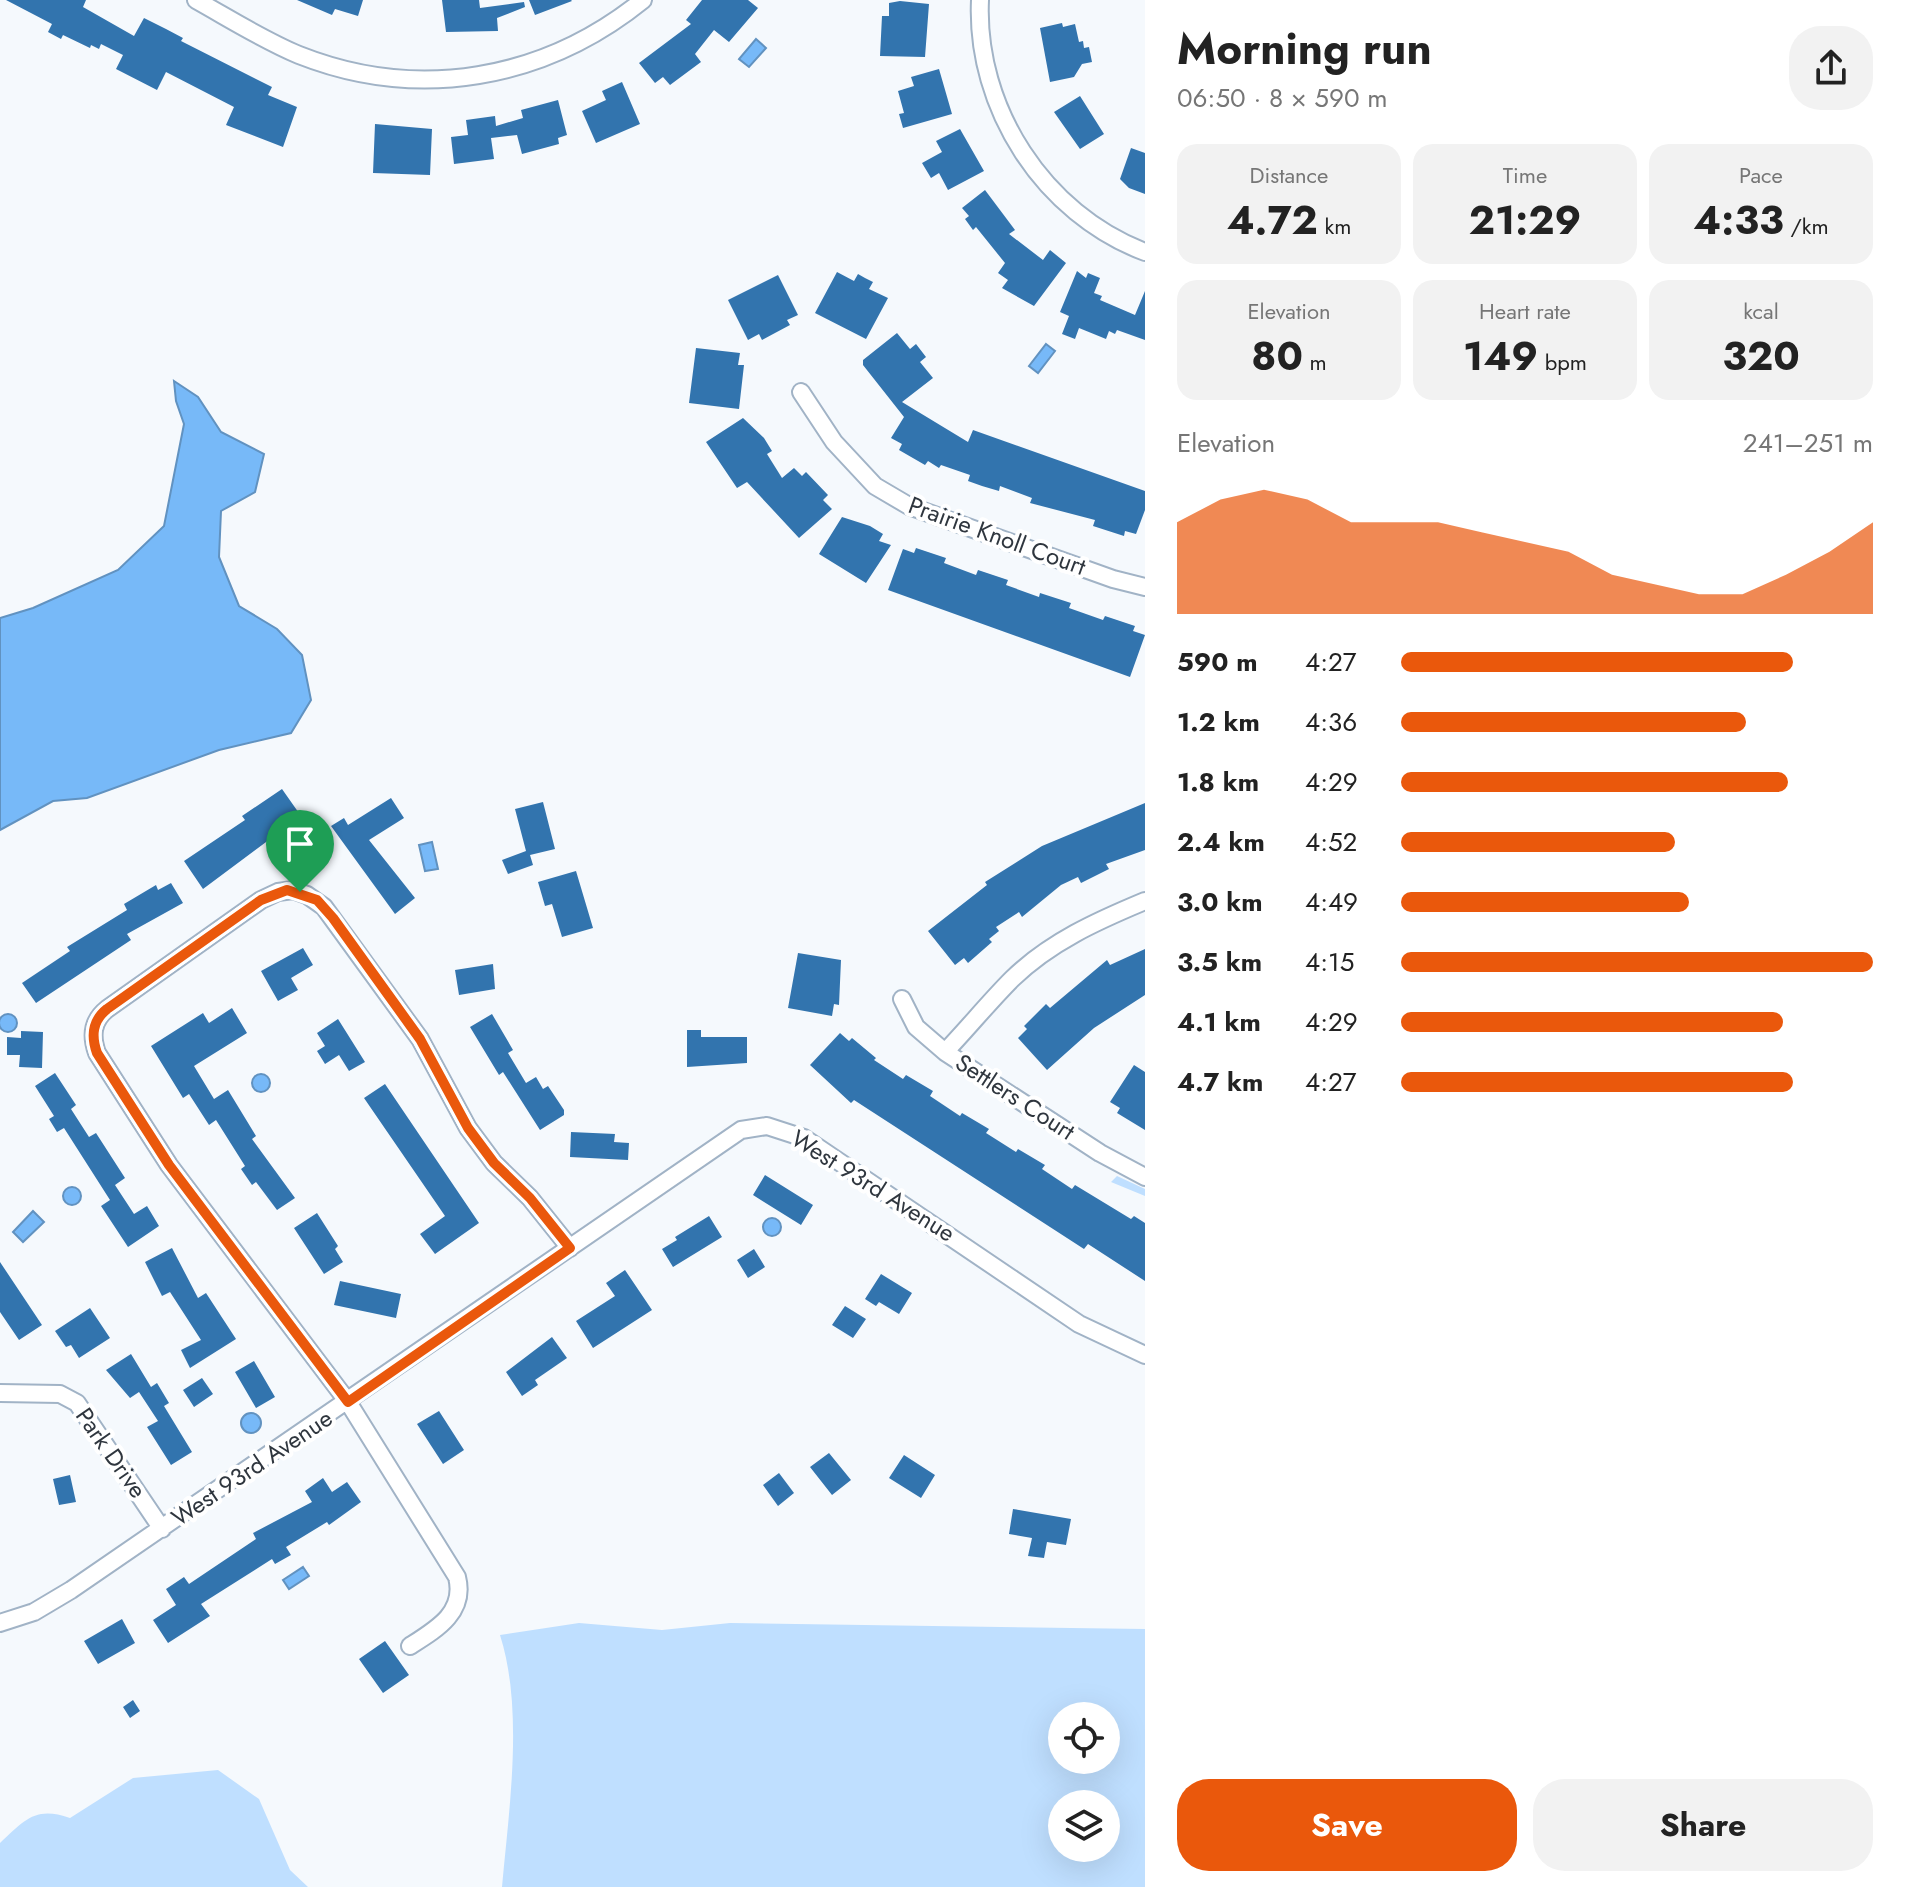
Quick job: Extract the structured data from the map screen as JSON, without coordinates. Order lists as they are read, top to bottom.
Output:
{
  "streets": {
    "street": [
      "Prairie Knoll Court",
      "Settlers Court",
      "West 93rd Avenue",
      "Park Drive"
    ]
  },
  "crossings": [
    ["West 93rd Avenue", "Park Drive"]
  ],
  "page": {
    "heading": ["Morning run", "06:50 · 8 × 590 m"],
    "stats": [
      ["Distance", "4.72 km"],
      ["Time", "21:29"],
      ["Pace", "4:33 /km"],
      ["Elevation", "80 m"],
      ["Heart rate", "149 bpm"],
      ["kcal", "320"]
    ],
    "chart": ["Elevation", "241–251 m"],
    "list": [
      {
        "name": "590 m",
        "note": "4:27"
      },
      {
        "name": "1.2 km",
        "note": "4:36"
      },
      {
        "name": "1.8 km",
        "note": "4:29"
      },
      {
        "name": "2.4 km",
        "note": "4:52"
      },
      {
        "name": "3.0 km",
        "note": "4:49"
      },
      {
        "name": "3.5 km",
        "note": "4:15"
      },
      {
        "name": "4.1 km",
        "note": "4:29"
      },
      {
        "name": "4.7 km",
        "note": "4:27"
      }
    ],
    "buttons": ["Save", "Share"]
  }
}
